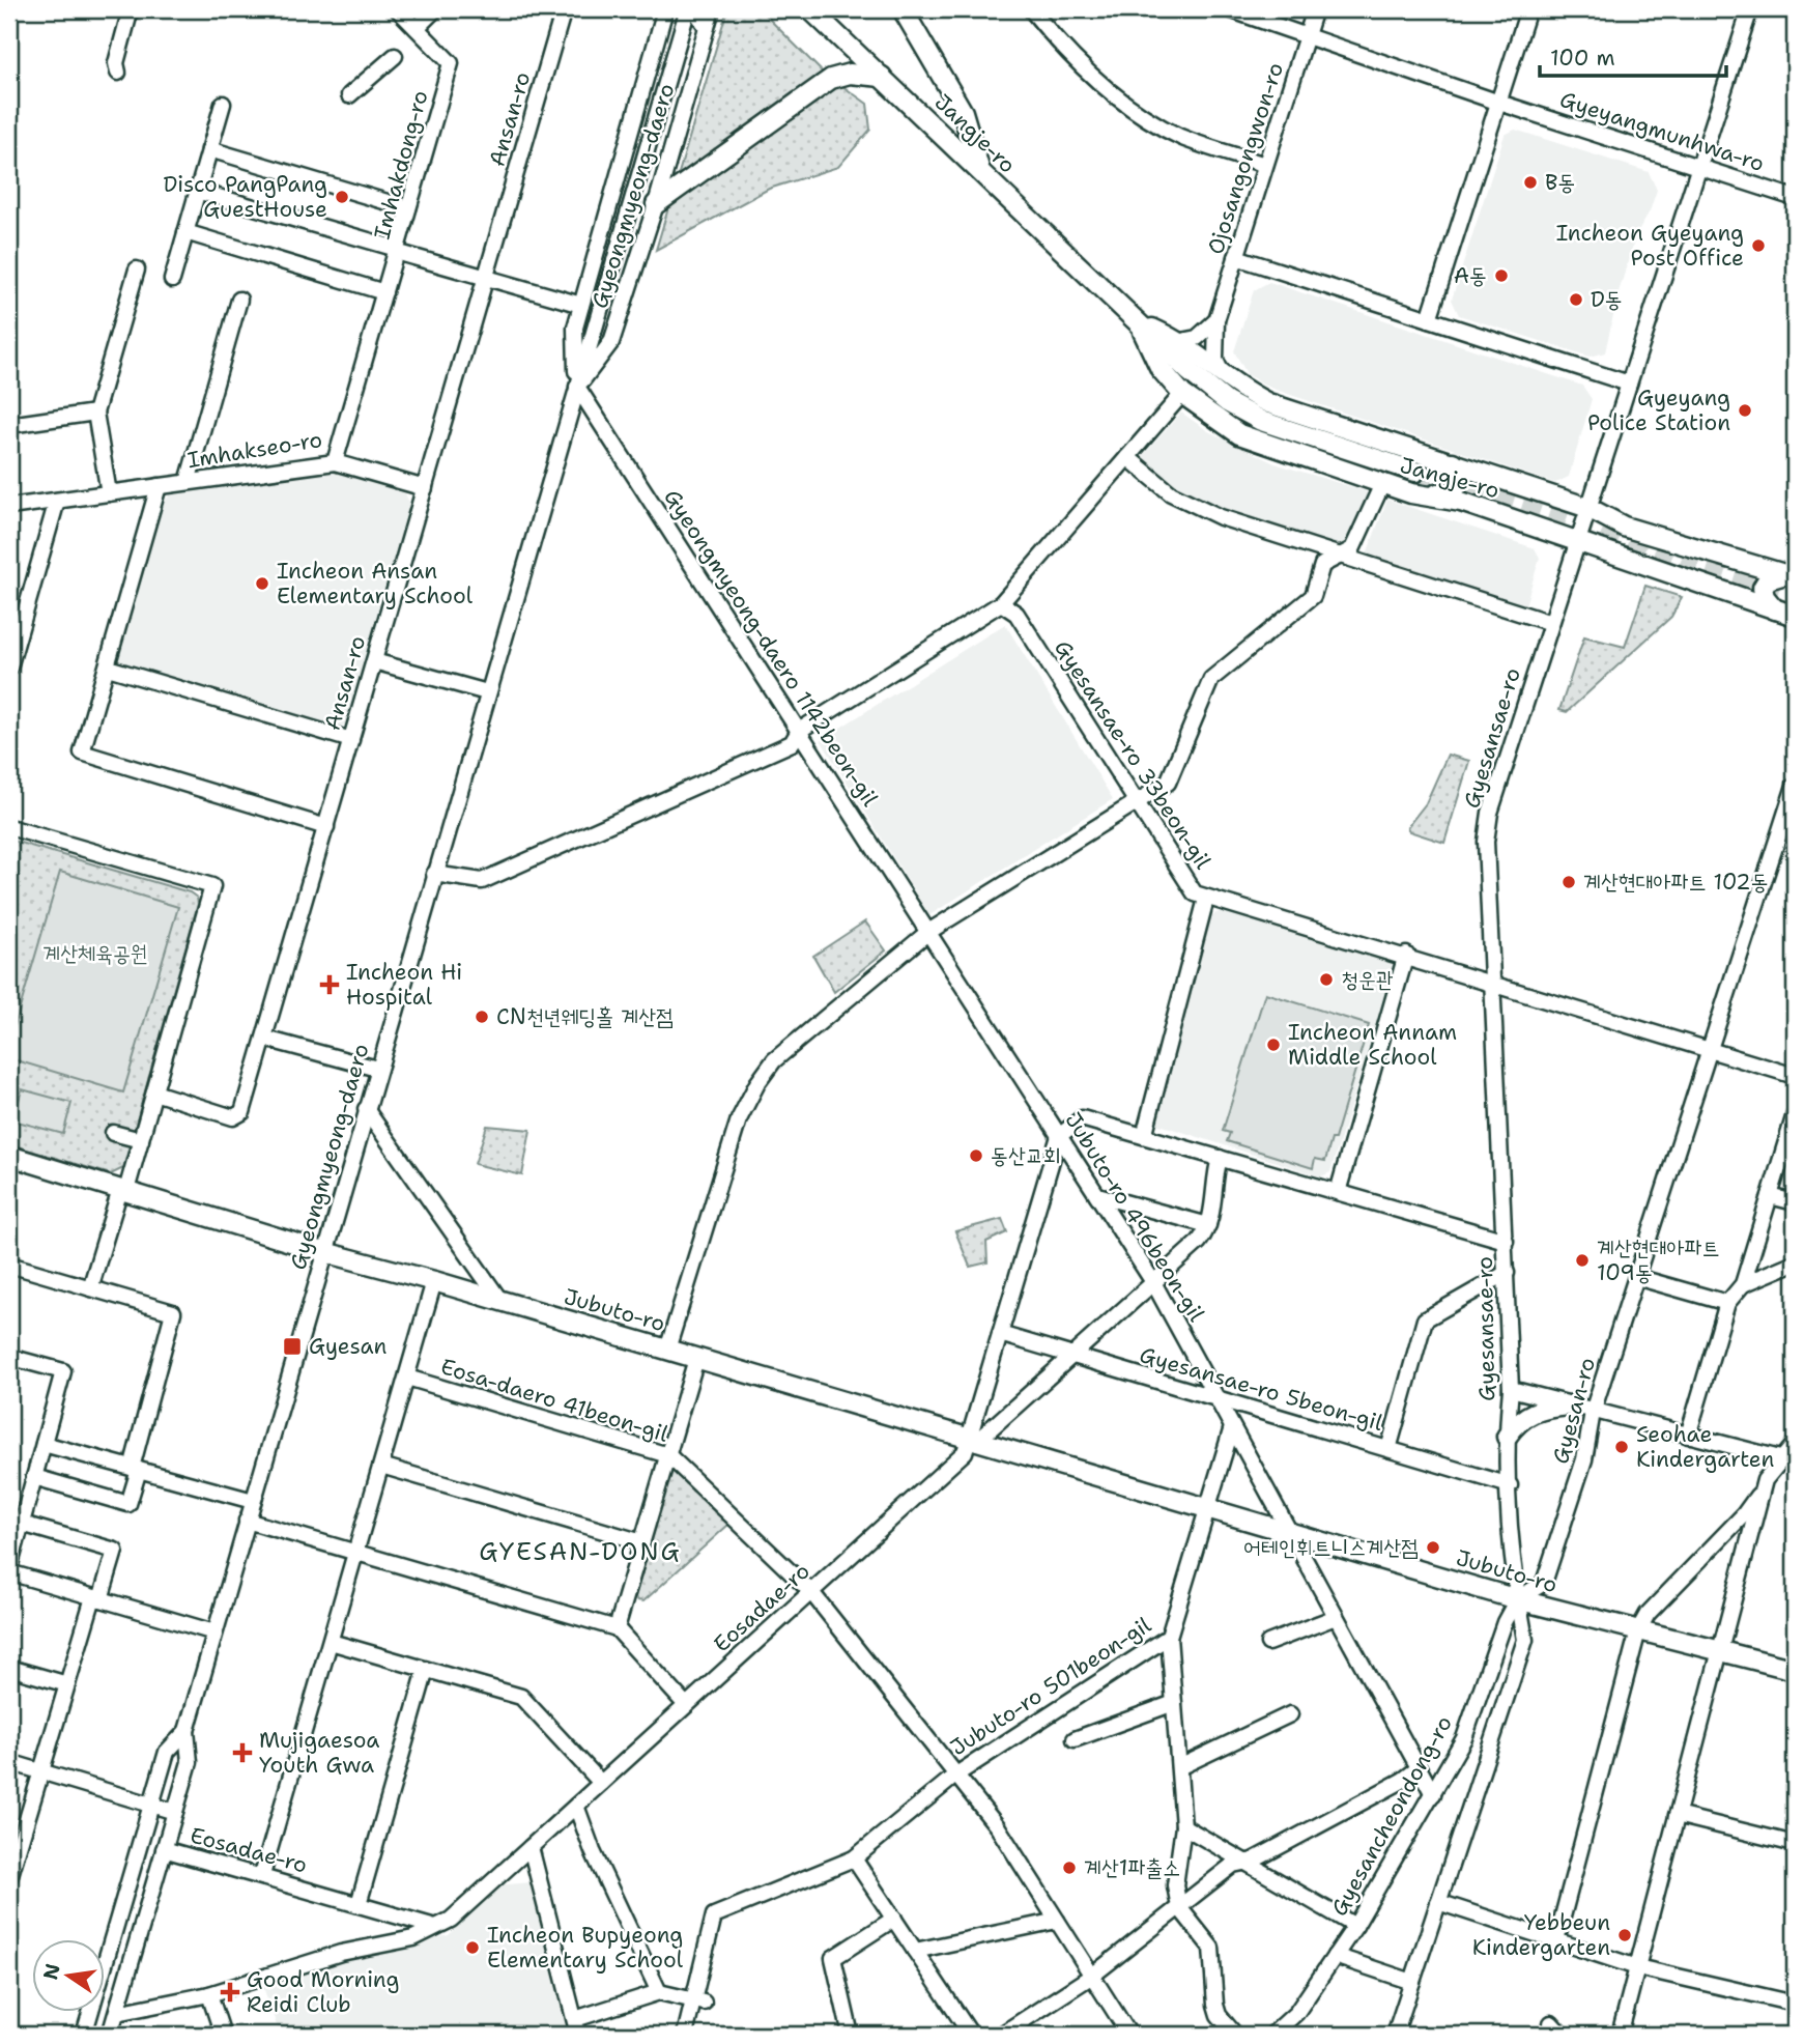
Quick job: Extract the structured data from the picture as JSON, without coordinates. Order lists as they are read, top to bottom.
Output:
{
  "streets": {
    "main road": ["Jangje-ro", "Jubuto-ro"],
    "street": [
      "Ansan-ro",
      "Gyeyangmunhwa-ro",
      "Ojosangongwon-ro",
      "Imhakdong-ro",
      "Gyeongmyeong-daero",
      "Imhakseo-ro",
      "Gyeongmyeong-daero 1142beon-gil",
      "Gyesansae-ro",
      "Gyesansae-ro 33beon-gil",
      "Jubuto-ro 496beon-gil",
      "Gyesansae-ro 5beon-gil",
      "Eosa-daero 41beon-gil",
      "Gyesan-ro",
      "Eosadae-ro",
      "Jubuto-ro 501beon-gil",
      "Gyesancheondong-ro"
    ]
  },
  "crossings": [
    ["Ansan-ro", "Imhakdong-ro"],
    ["Gyeyangmunhwa-ro", "Ojosangongwon-ro"],
    ["Gyeyangmunhwa-ro", "Gyesansae-ro"],
    ["Jangje-ro", "Ojosangongwon-ro"],
    ["Jangje-ro", "Gyesansae-ro"],
    ["Imhakdong-ro", "Gyeongmyeong-daero"],
    ["Imhakdong-ro", "Imhakseo-ro"],
    ["Gyeongmyeong-daero", "Gyeongmyeong-daero 1142beon-gil"],
    ["Gyeongmyeong-daero", "Jubuto-ro"],
    ["Gyeongmyeong-daero", "Eosadae-ro"],
    ["Gyeongmyeong-daero 1142beon-gil", "Jubuto-ro 496beon-gil"],
    ["Gyesansae-ro", "Gyesansae-ro 33beon-gil"],
    ["Gyesansae-ro", "Jubuto-ro"],
    ["Gyesansae-ro", "Gyesansae-ro 5beon-gil"],
    ["Gyesansae-ro", "Gyesan-ro"],
    ["Gyesansae-ro", "Gyesancheondong-ro"],
    ["Gyesansae-ro 33beon-gil", "Gyesan-ro"],
    ["Jubuto-ro 496beon-gil", "Jubuto-ro"],
    ["Jubuto-ro 496beon-gil", "Gyesansae-ro 5beon-gil"],
    ["Jubuto-ro 496beon-gil", "Gyesancheondong-ro"],
    ["Jubuto-ro", "Gyesan-ro"],
    ["Jubuto-ro", "Eosadae-ro"],
    ["Jubuto-ro", "Jubuto-ro 501beon-gil"],
    ["Jubuto-ro", "Gyesancheondong-ro"],
    ["Eosa-daero 41beon-gil", "Eosadae-ro"],
    ["Eosa-daero 41beon-gil", "Jubuto-ro 501beon-gil"],
    ["Gyesan-ro", "Gyesancheondong-ro"]
  ],
  "districts": ["GYESAN-DONG"],
  "parks": ["계산체육공원"],
  "places": {
    "other": [
      "B동",
      "Disco PangPang GuestHouse",
      "Incheon Gyeyang Post Office",
      "A동",
      "D동",
      "Gyeyang Police Station",
      "Incheon Ansan Elementary School",
      "계산현대아파트 102동",
      "청운관",
      "CN천년웨딩홀 계산점",
      "Incheon Annam Middle School",
      "동산교회",
      "계산현대아파트 109동",
      "Seohae Kindergarten",
      "어테인휘트니스계산점",
      "계산1파출소",
      "Yebbeun Kindergarten",
      "Incheon Bupyeong Elementary School"
    ],
    "health": ["Incheon Hi Hospital", "Mujigaesoa Youth Gwa", "Good Morning Reidi Club"],
    "transit": ["Gyesan"]
  },
  "scale_bar": "100 m",
  "north": "left"
}
